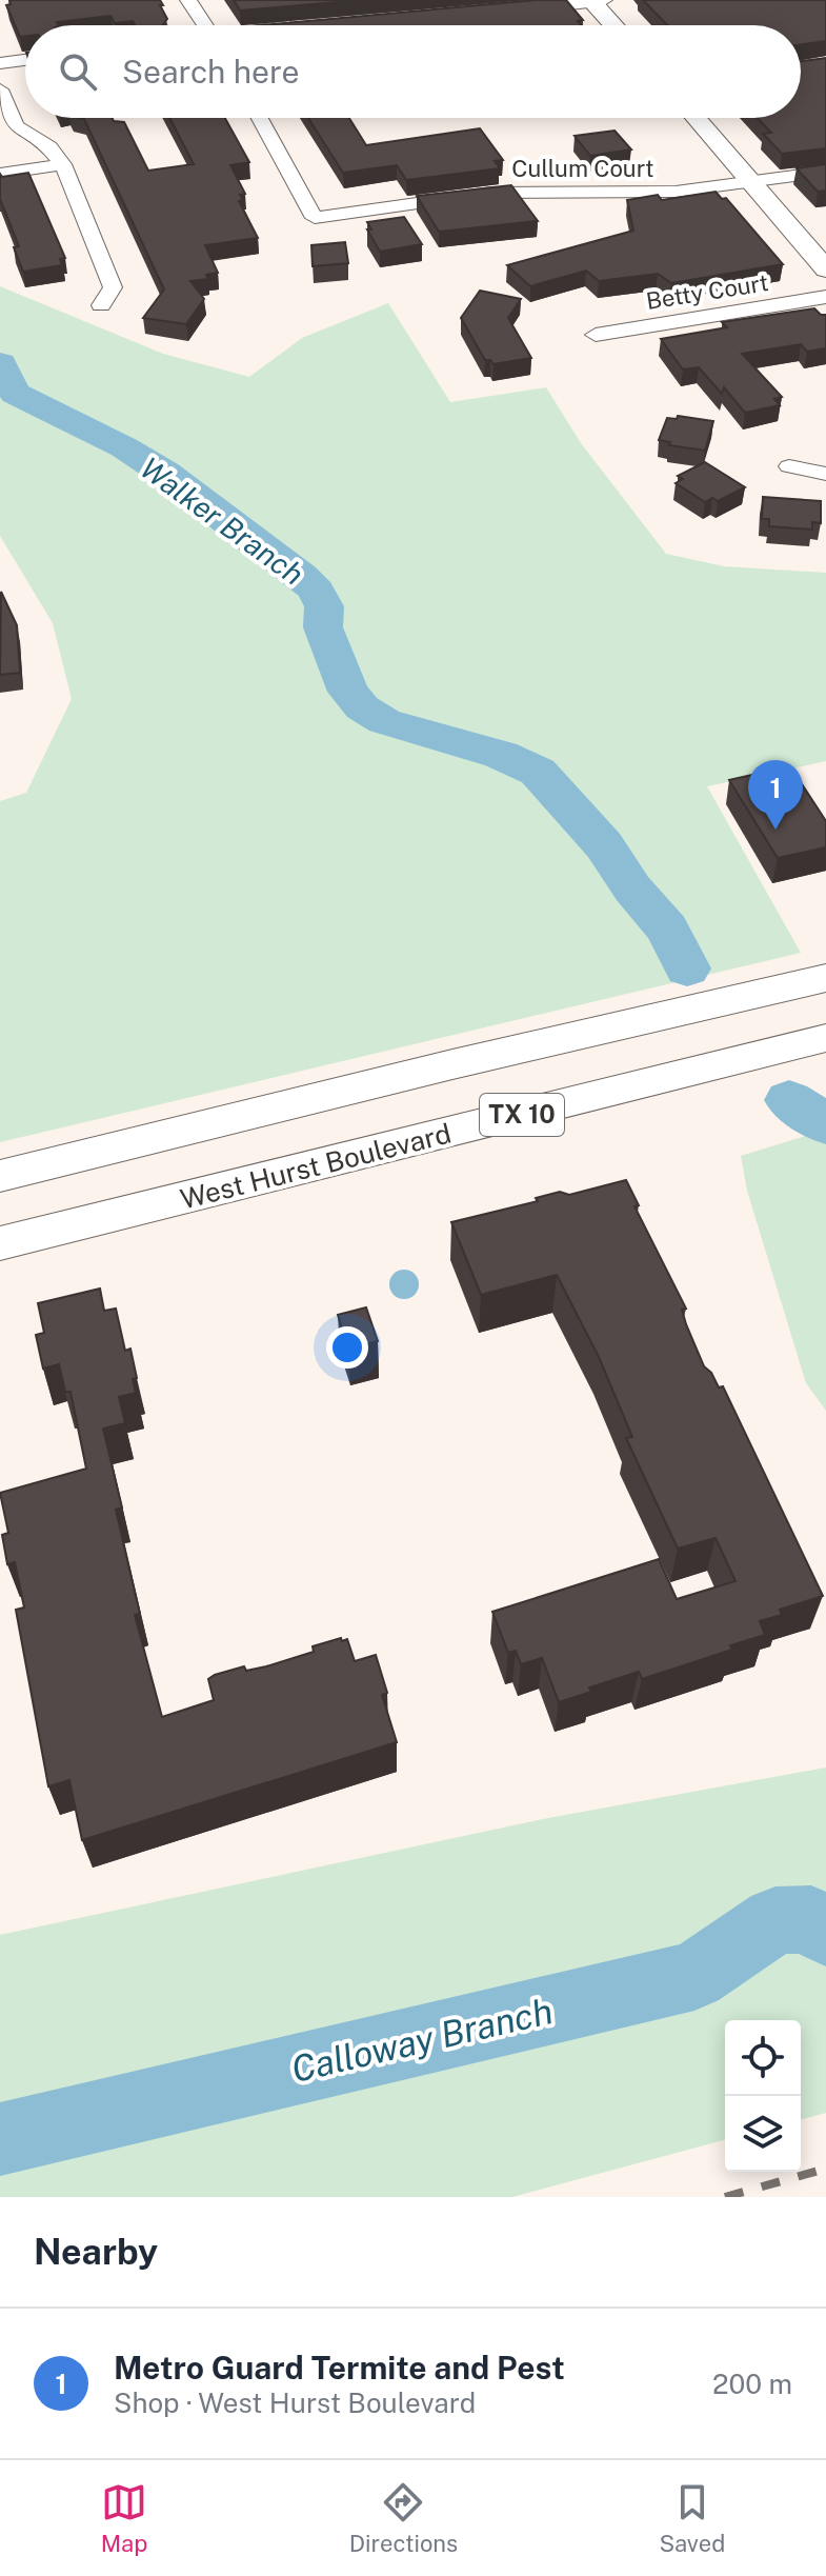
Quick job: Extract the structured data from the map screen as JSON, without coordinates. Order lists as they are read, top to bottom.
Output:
{
  "streets": {
    "main road": ["TX 10", "West Hurst Boulevard"],
    "street": ["Cullum Court", "Betty Court"]
  },
  "water": ["Walker Branch", "Calloway Branch"],
  "page": {
    "search": "Search here",
    "pins": "1",
    "heading": "Nearby",
    "list": [
      {
        "mark": "1",
        "name": "Metro Guard Termite and Pest",
        "note": "Shop · West Hurst Boulevard",
        "value": "200 m"
      }
    ],
    "nav": ["Map", "Directions", "Saved"]
  }
}
